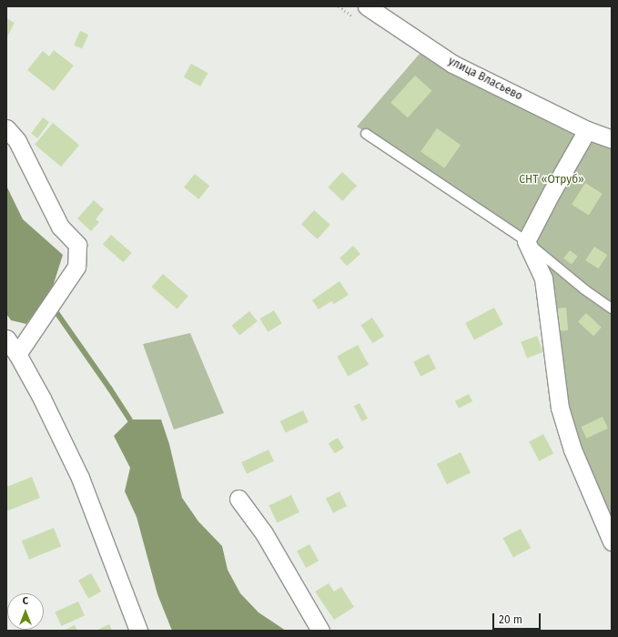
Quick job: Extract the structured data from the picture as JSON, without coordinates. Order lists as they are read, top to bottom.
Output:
{
  "streets": {
    "street": ["улица Власьево"]
  },
  "parks": ["СНТ «Отруб»"],
  "scale_bar": "20 m",
  "north": "top"
}
